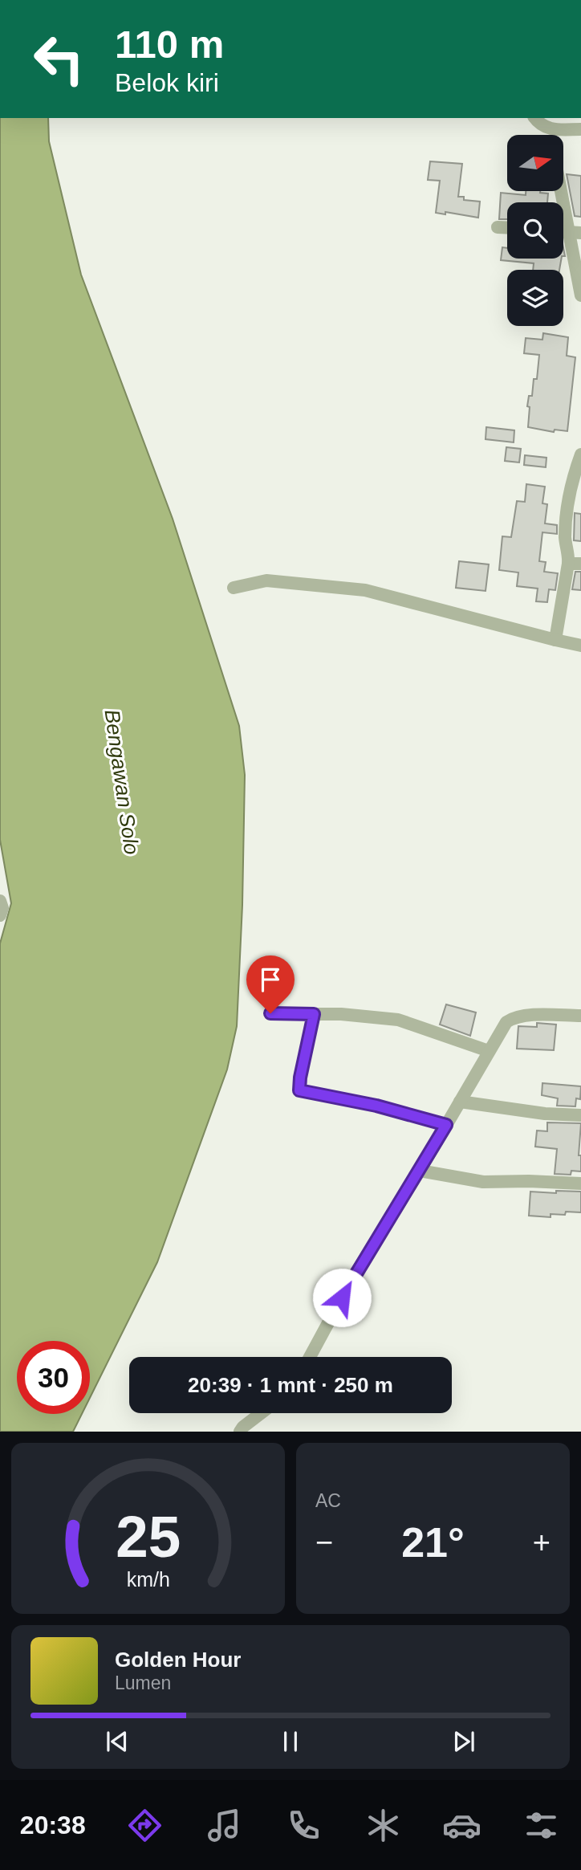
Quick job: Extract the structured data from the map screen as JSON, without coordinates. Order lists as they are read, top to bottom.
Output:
{
  "water": ["Bengawan Solo"],
  "north": "right",
  "page": {
    "turn": ["110 m", "Belok kiri"],
    "limit": "30",
    "trip": "20:39 · 1 mnt · 250 m",
    "tile": "AC",
    "heat": ["−", "21°", "+"],
    "song": ["Golden Hour", "Lumen"],
    "tabs": "20:38",
    "gauge": ["25", "km/h"]
  }
}
